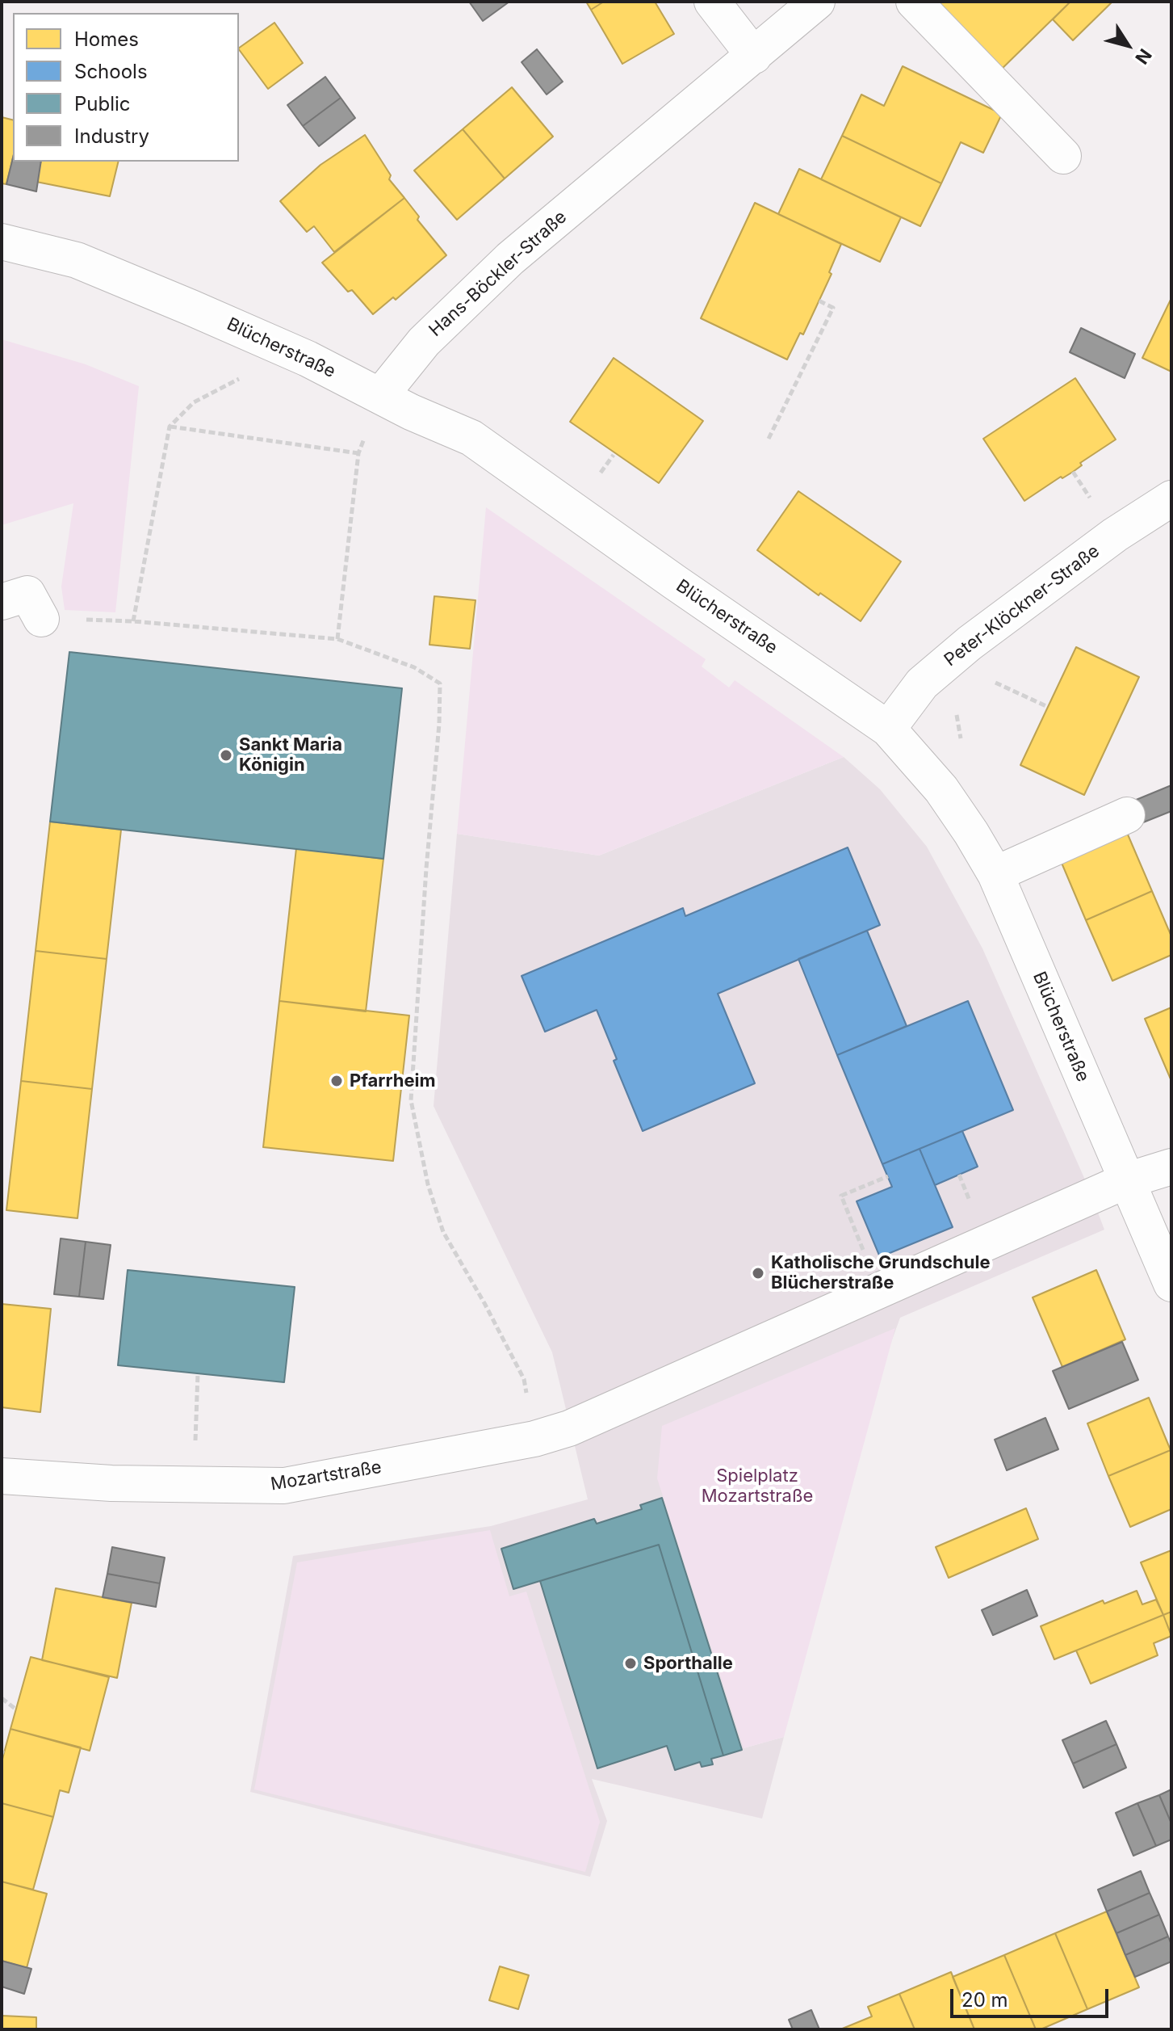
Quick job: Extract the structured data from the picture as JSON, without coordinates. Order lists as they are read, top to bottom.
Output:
{
  "streets": {
    "street": [
      "Hans-Böckler-Straße",
      "Blücherstraße",
      "Peter-Klöckner-Straße",
      "Mozartstraße"
    ]
  },
  "crossings": [
    ["Hans-Böckler-Straße", "Blücherstraße"],
    ["Blücherstraße", "Peter-Klöckner-Straße"],
    ["Blücherstraße", "Mozartstraße"]
  ],
  "parks": ["Spielplatz Mozartstraße"],
  "places": [
    "Sankt Maria Königin",
    "Pfarrheim",
    "Katholische Grundschule Blücherstraße",
    "Sporthalle"
  ],
  "legend": [
    "Homes",
    "Schools",
    "Public",
    "Industry"
  ],
  "scale_bar": "20 m",
  "north": "bottom right"
}
